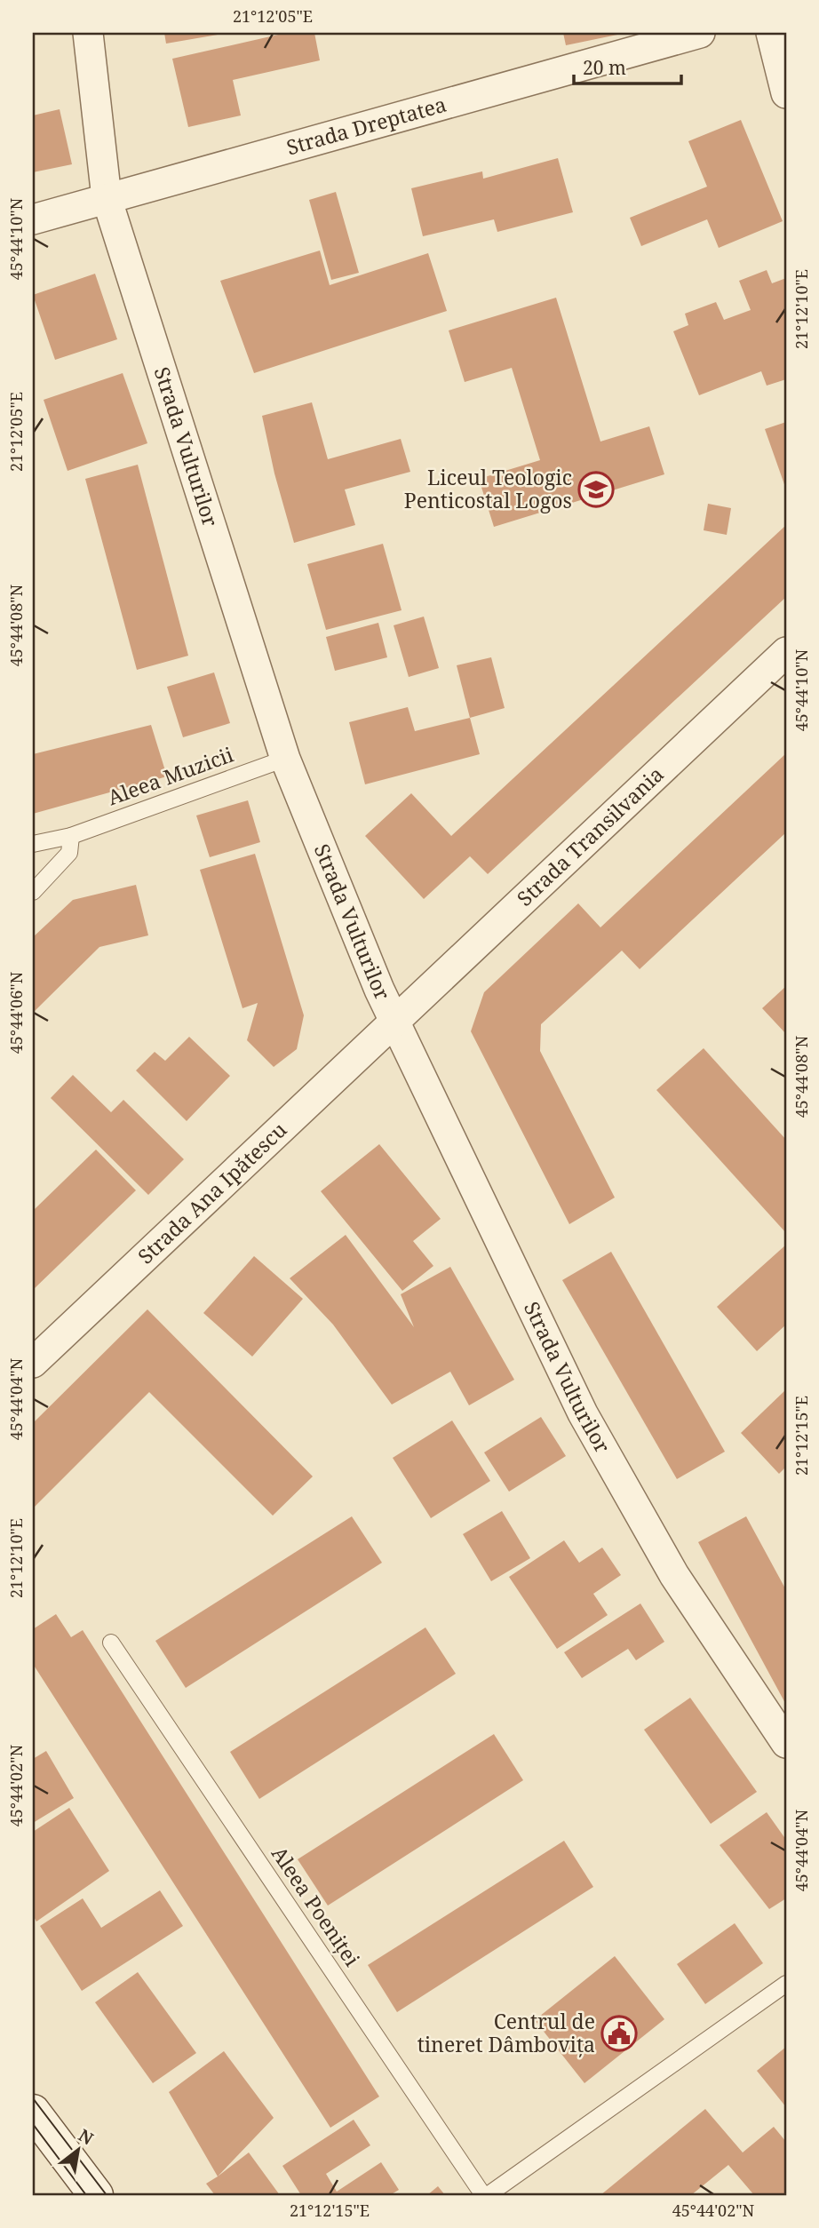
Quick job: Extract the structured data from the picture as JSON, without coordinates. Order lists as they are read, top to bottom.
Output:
{
  "streets": {
    "street": [
      "Strada Dreptatea",
      "Strada Vulturilor",
      "Strada Transilvania",
      "Strada Ana Ipătescu"
    ],
    "lane": ["Aleea Muzicii", "Aleea Poeniței"]
  },
  "crossings": [
    ["Strada Dreptatea", "Strada Vulturilor"],
    ["Strada Vulturilor", "Aleea Muzicii"],
    ["Strada Vulturilor", "Strada Transilvania"],
    ["Strada Vulturilor", "Strada Ana Ipătescu"],
    ["Strada Transilvania", "Strada Ana Ipătescu"]
  ],
  "places": {
    "school or university": ["Liceul Teologic Penticostal Logos"],
    "public building": ["Centrul de tineret Dâmbovița"]
  },
  "scale_bar": "20 m",
  "north": "top right",
  "coordinates": [
    "21°12'05\"E",
    "45°44'10\"N",
    "21°12'10\"E",
    "45°44'08\"N",
    "45°44'06\"N",
    "45°44'04\"N",
    "21°12'15\"E",
    "45°44'02\"N"
  ]
}
